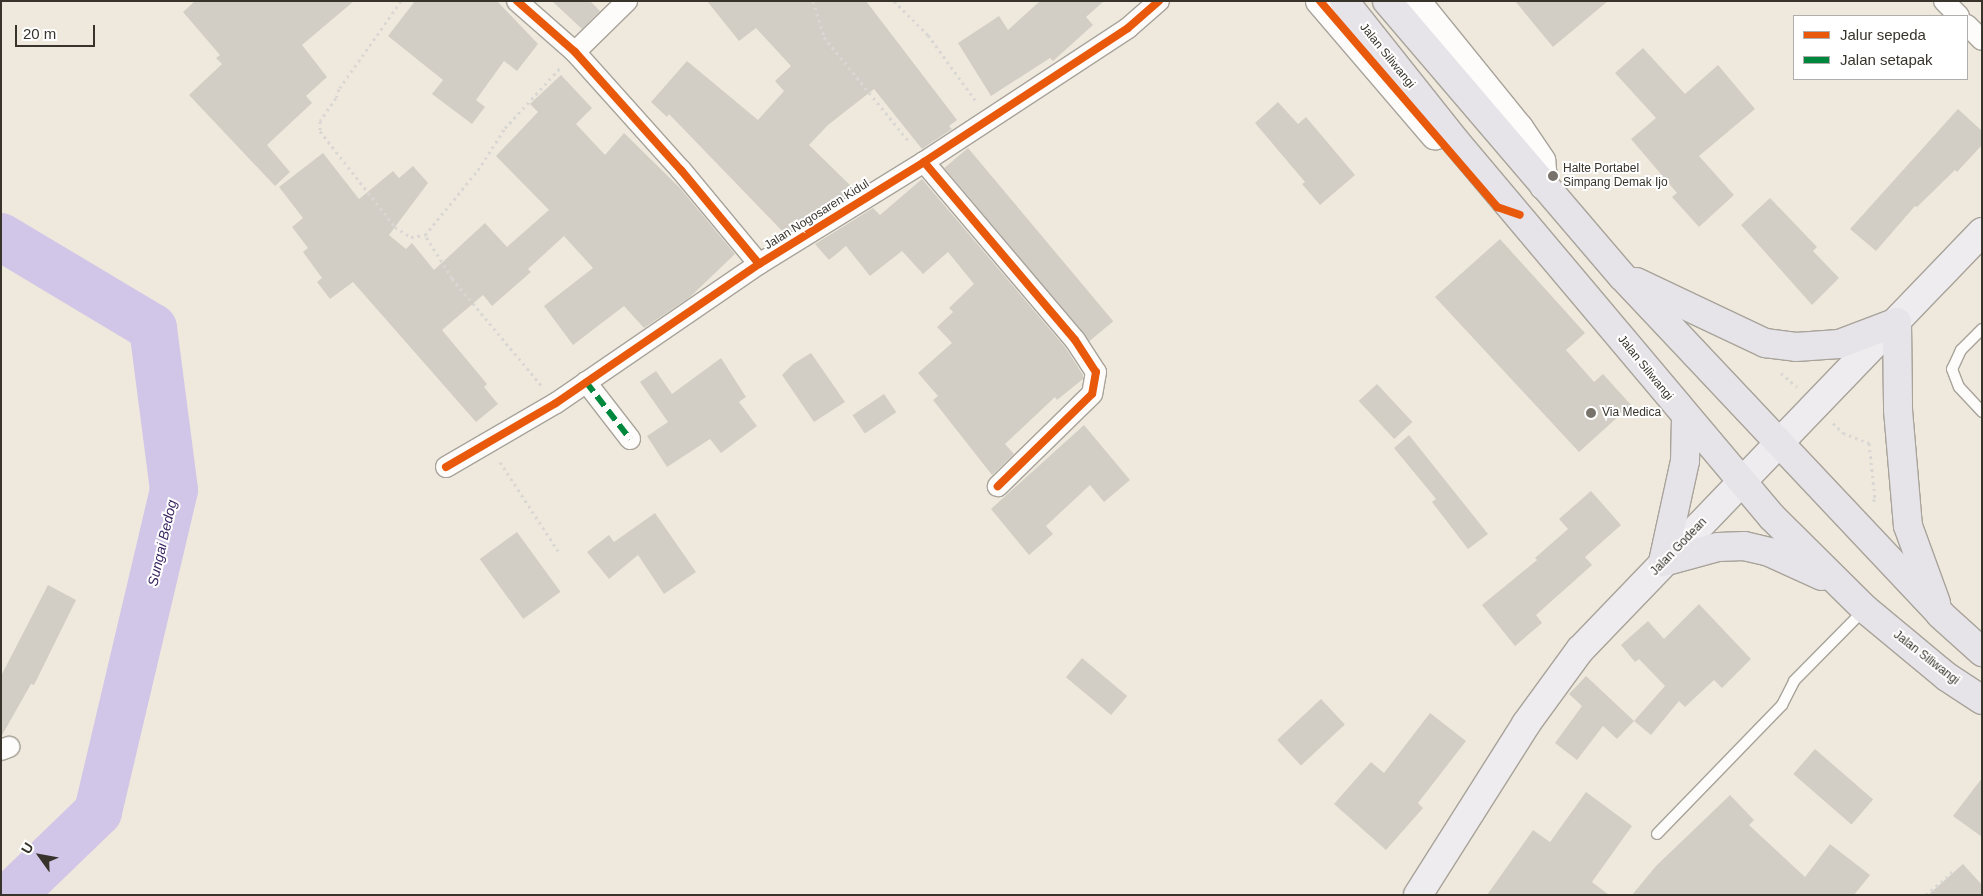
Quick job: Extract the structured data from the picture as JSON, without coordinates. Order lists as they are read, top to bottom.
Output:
{
  "streets": {
    "highway": ["Jalan Siliwangi"],
    "main road": ["Jalan Godean"],
    "street": ["Jalan Nogosaren Kidul"]
  },
  "crossings": [
    ["Jalan Siliwangi", "Jalan Godean"]
  ],
  "water": ["Sungai Bedog"],
  "places": ["Halte Portabel Simpang Demak Ijo", "Via Medica"],
  "legend": ["Jalur sepeda", "Jalan setapak"],
  "scale_bar": "20 m",
  "north": "top left"
}
